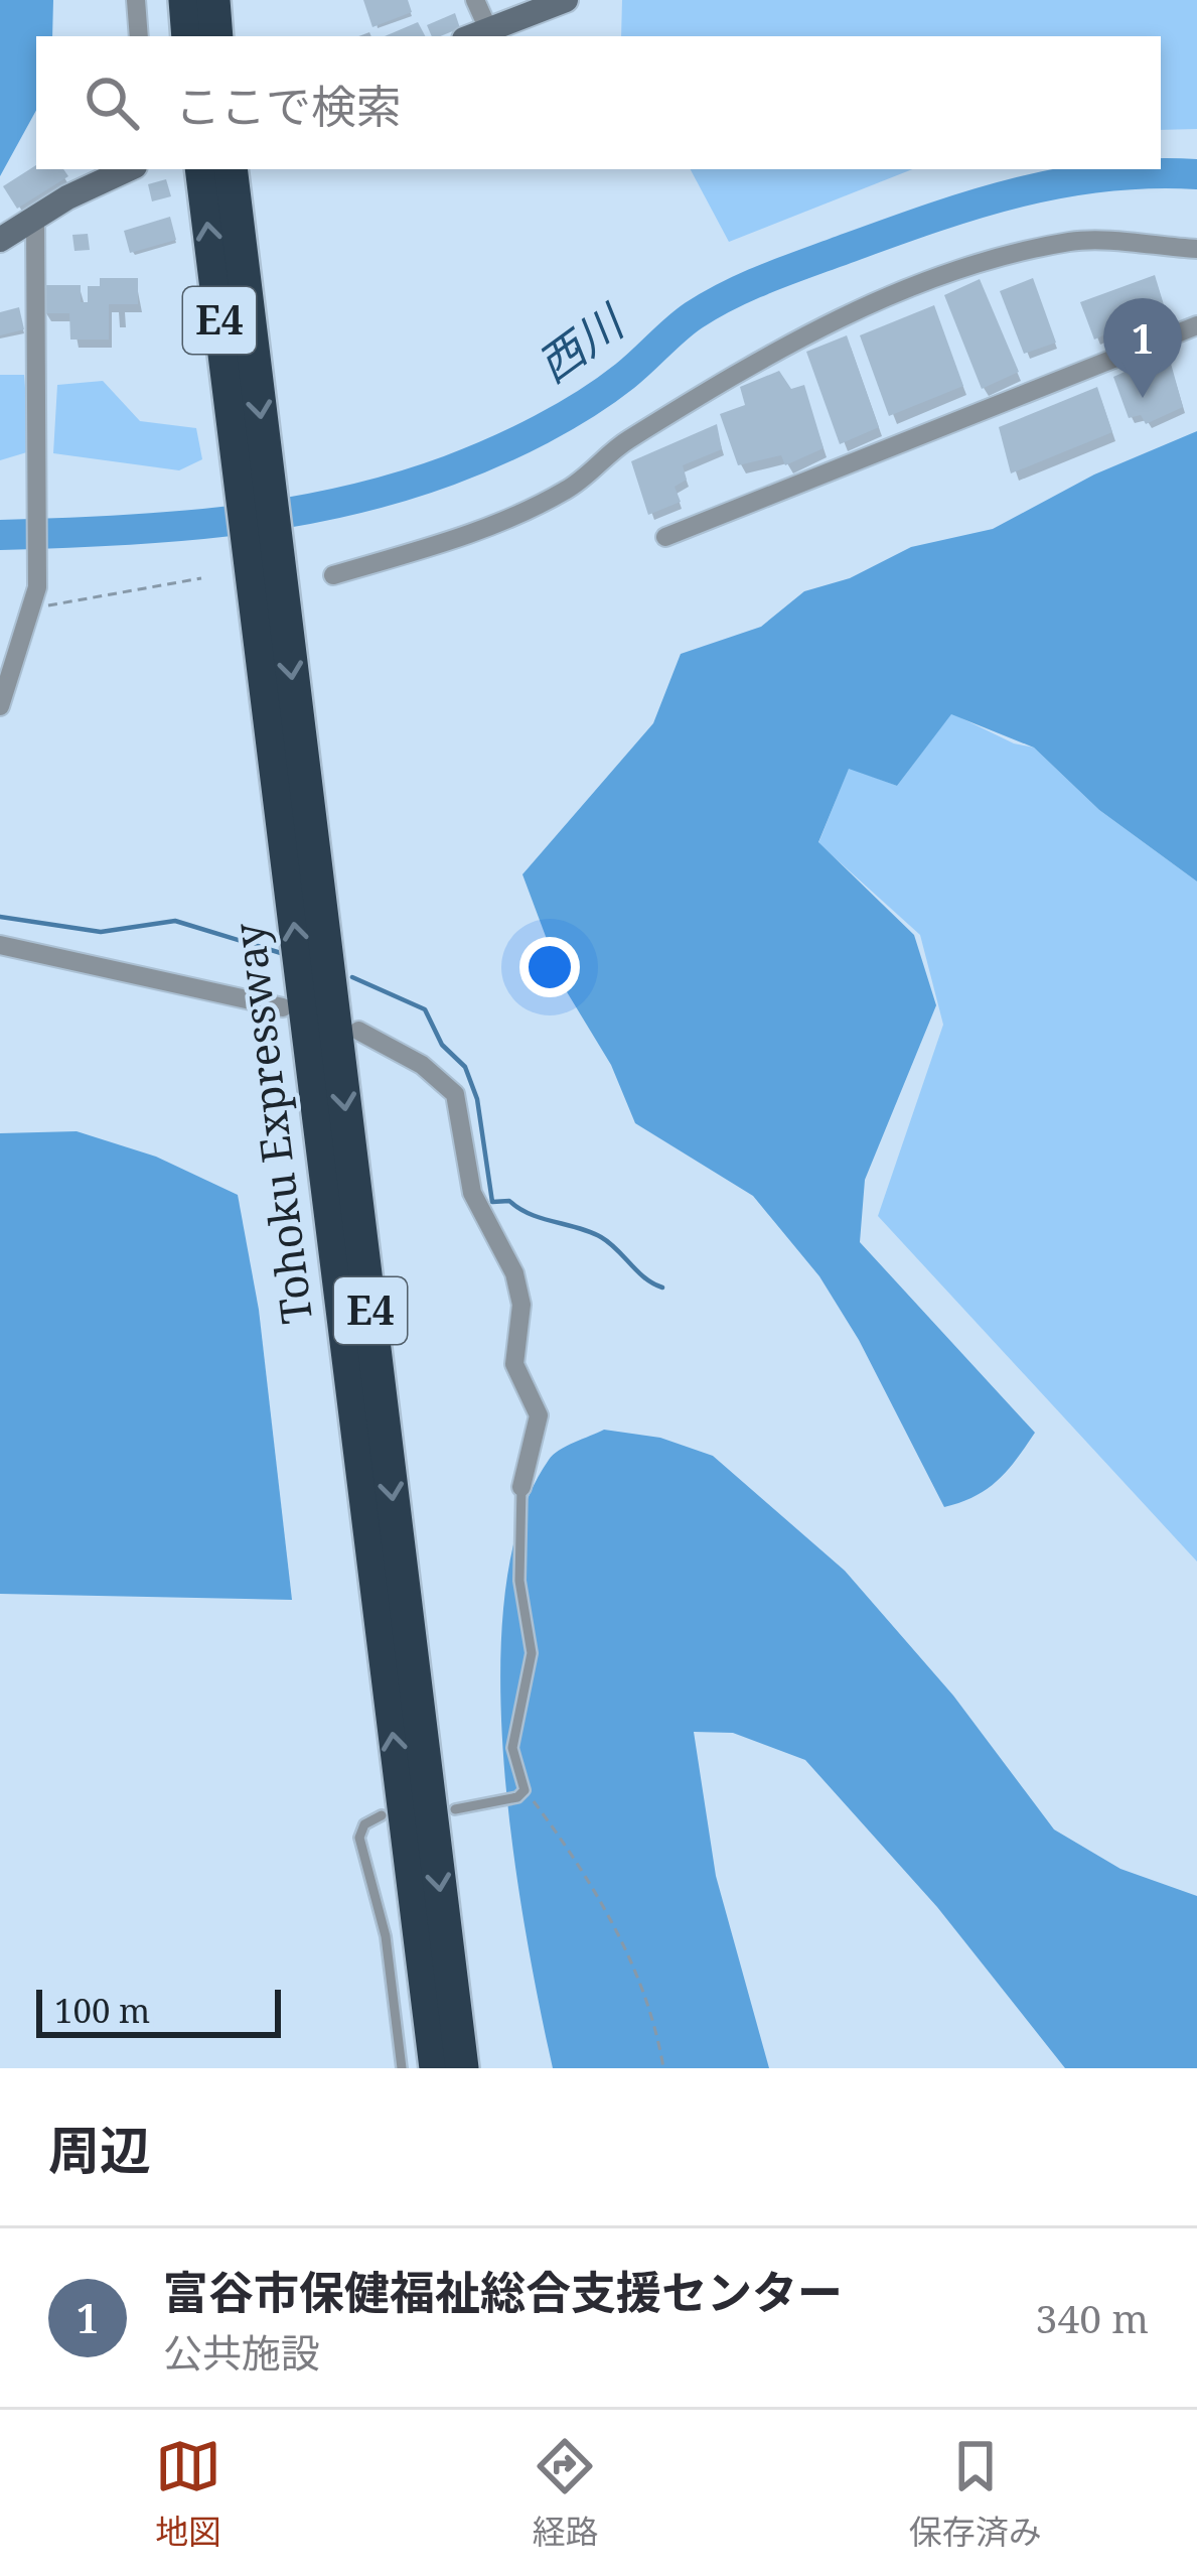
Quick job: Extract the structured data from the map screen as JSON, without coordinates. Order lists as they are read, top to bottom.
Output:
{
  "streets": {
    "highway": ["E4", "Tohoku Expressway"]
  },
  "water": ["西川"],
  "scale_bar": "100 m",
  "page": {
    "search": "ここで検索",
    "pins": "1",
    "scale": "100 m",
    "heading": "周辺",
    "list": [
      {
        "mark": "1",
        "name": "富谷市保健福祉総合支援センター",
        "note": "公共施設",
        "value": "340 m"
      }
    ],
    "nav": ["地図", "経路", "保存済み"]
  }
}
